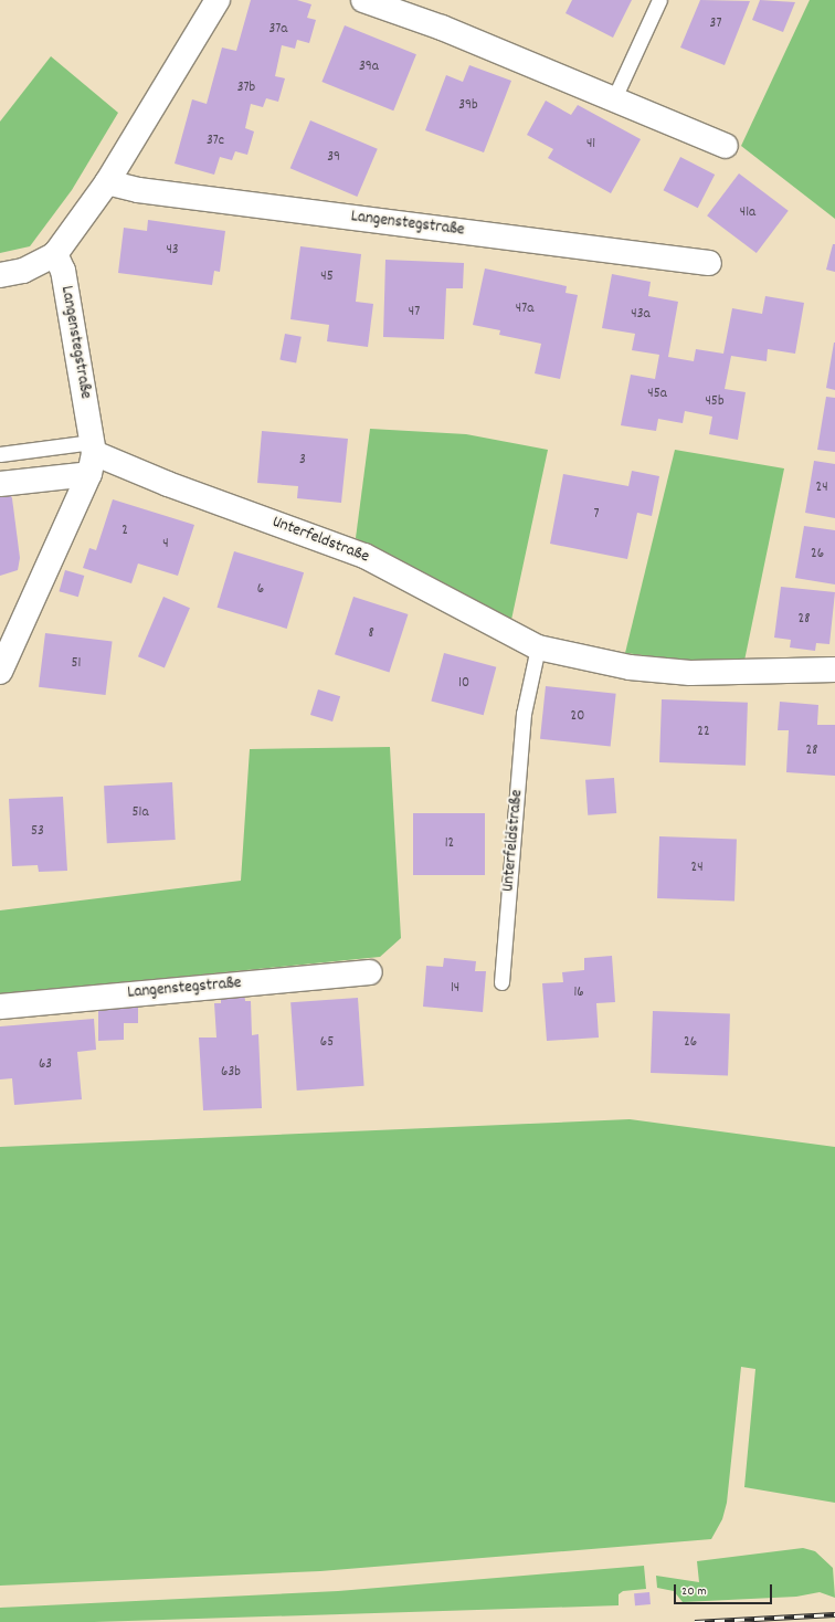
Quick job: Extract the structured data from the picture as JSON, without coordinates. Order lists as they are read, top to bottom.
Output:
{
  "streets": {
    "street": ["Langenstegstraße", "Unterfeldstraße"]
  },
  "crossings": [
    ["Langenstegstraße", "Unterfeldstraße"]
  ],
  "house_numbers": [
    "37",
    "37a",
    "39a",
    "37b",
    "39b",
    "37c",
    "41",
    "39",
    "41a",
    "43",
    "45",
    "47a",
    "47",
    "43a",
    "45a",
    "45b",
    "3",
    "24",
    "7",
    "2",
    "4",
    "26",
    "6",
    "28",
    "8",
    "51",
    "10",
    "20",
    "22",
    "28",
    "51a",
    "53",
    "12",
    "24",
    "14",
    "16",
    "65",
    "26",
    "63",
    "63b"
  ],
  "scale_bar": "20 m"
}
